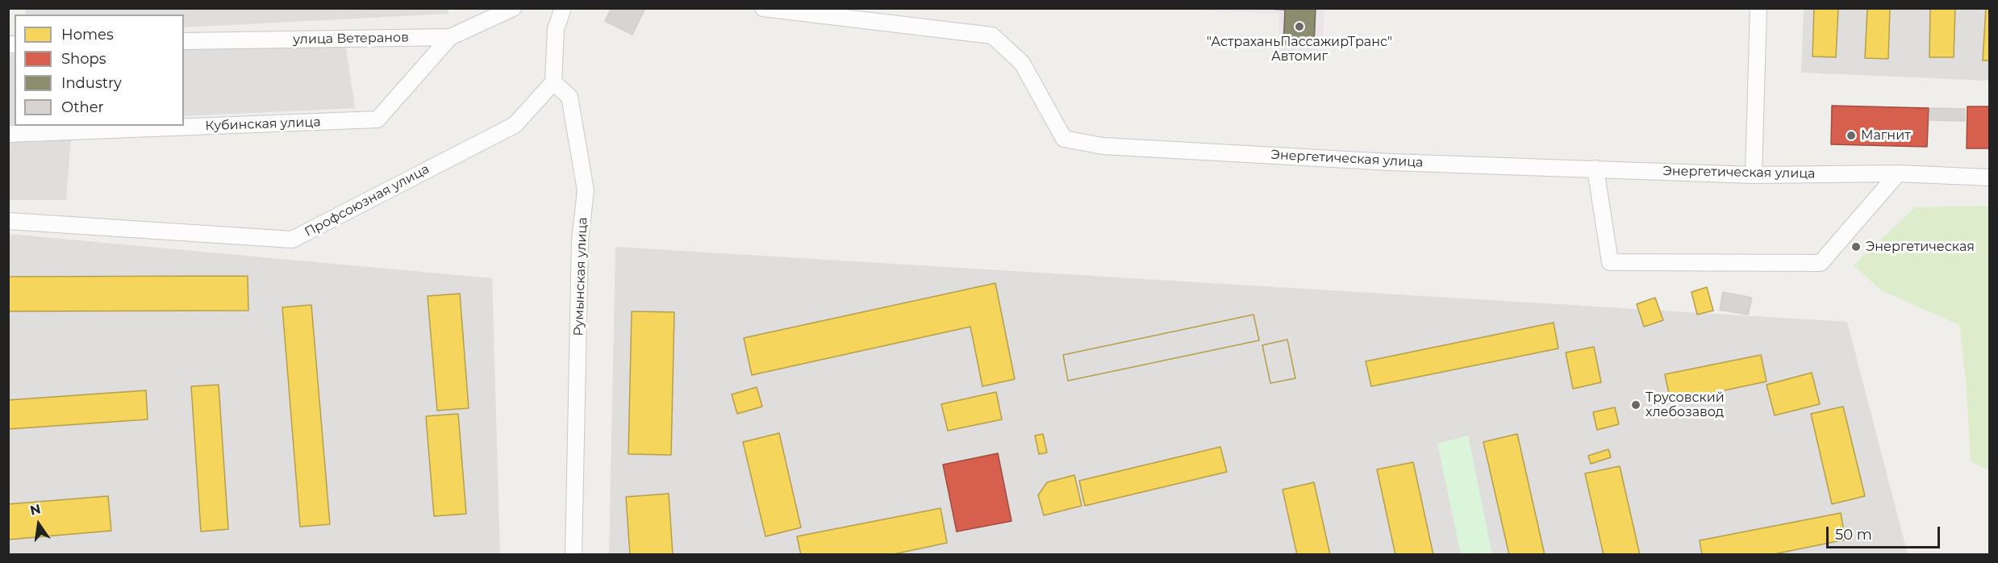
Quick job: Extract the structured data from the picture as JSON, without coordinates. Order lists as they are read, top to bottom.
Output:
{
  "streets": {
    "street": [
      "улица Ветеранов",
      "Кубинская улица",
      "Энергетическая улица",
      "Профсоюзная улица",
      "Румынская улица"
    ]
  },
  "crossings": [
    ["улица Ветеранов", "Кубинская улица"],
    ["Профсоюзная улица", "Румынская улица"]
  ],
  "places": [
    "\"АстраханьПассажирТранс\" Автомиг",
    "Магнит",
    "Энергетическая",
    "Трусовский хлебозавод"
  ],
  "legend": [
    "Homes",
    "Shops",
    "Industry",
    "Other"
  ],
  "scale_bar": "50 m",
  "north": "top"
}
